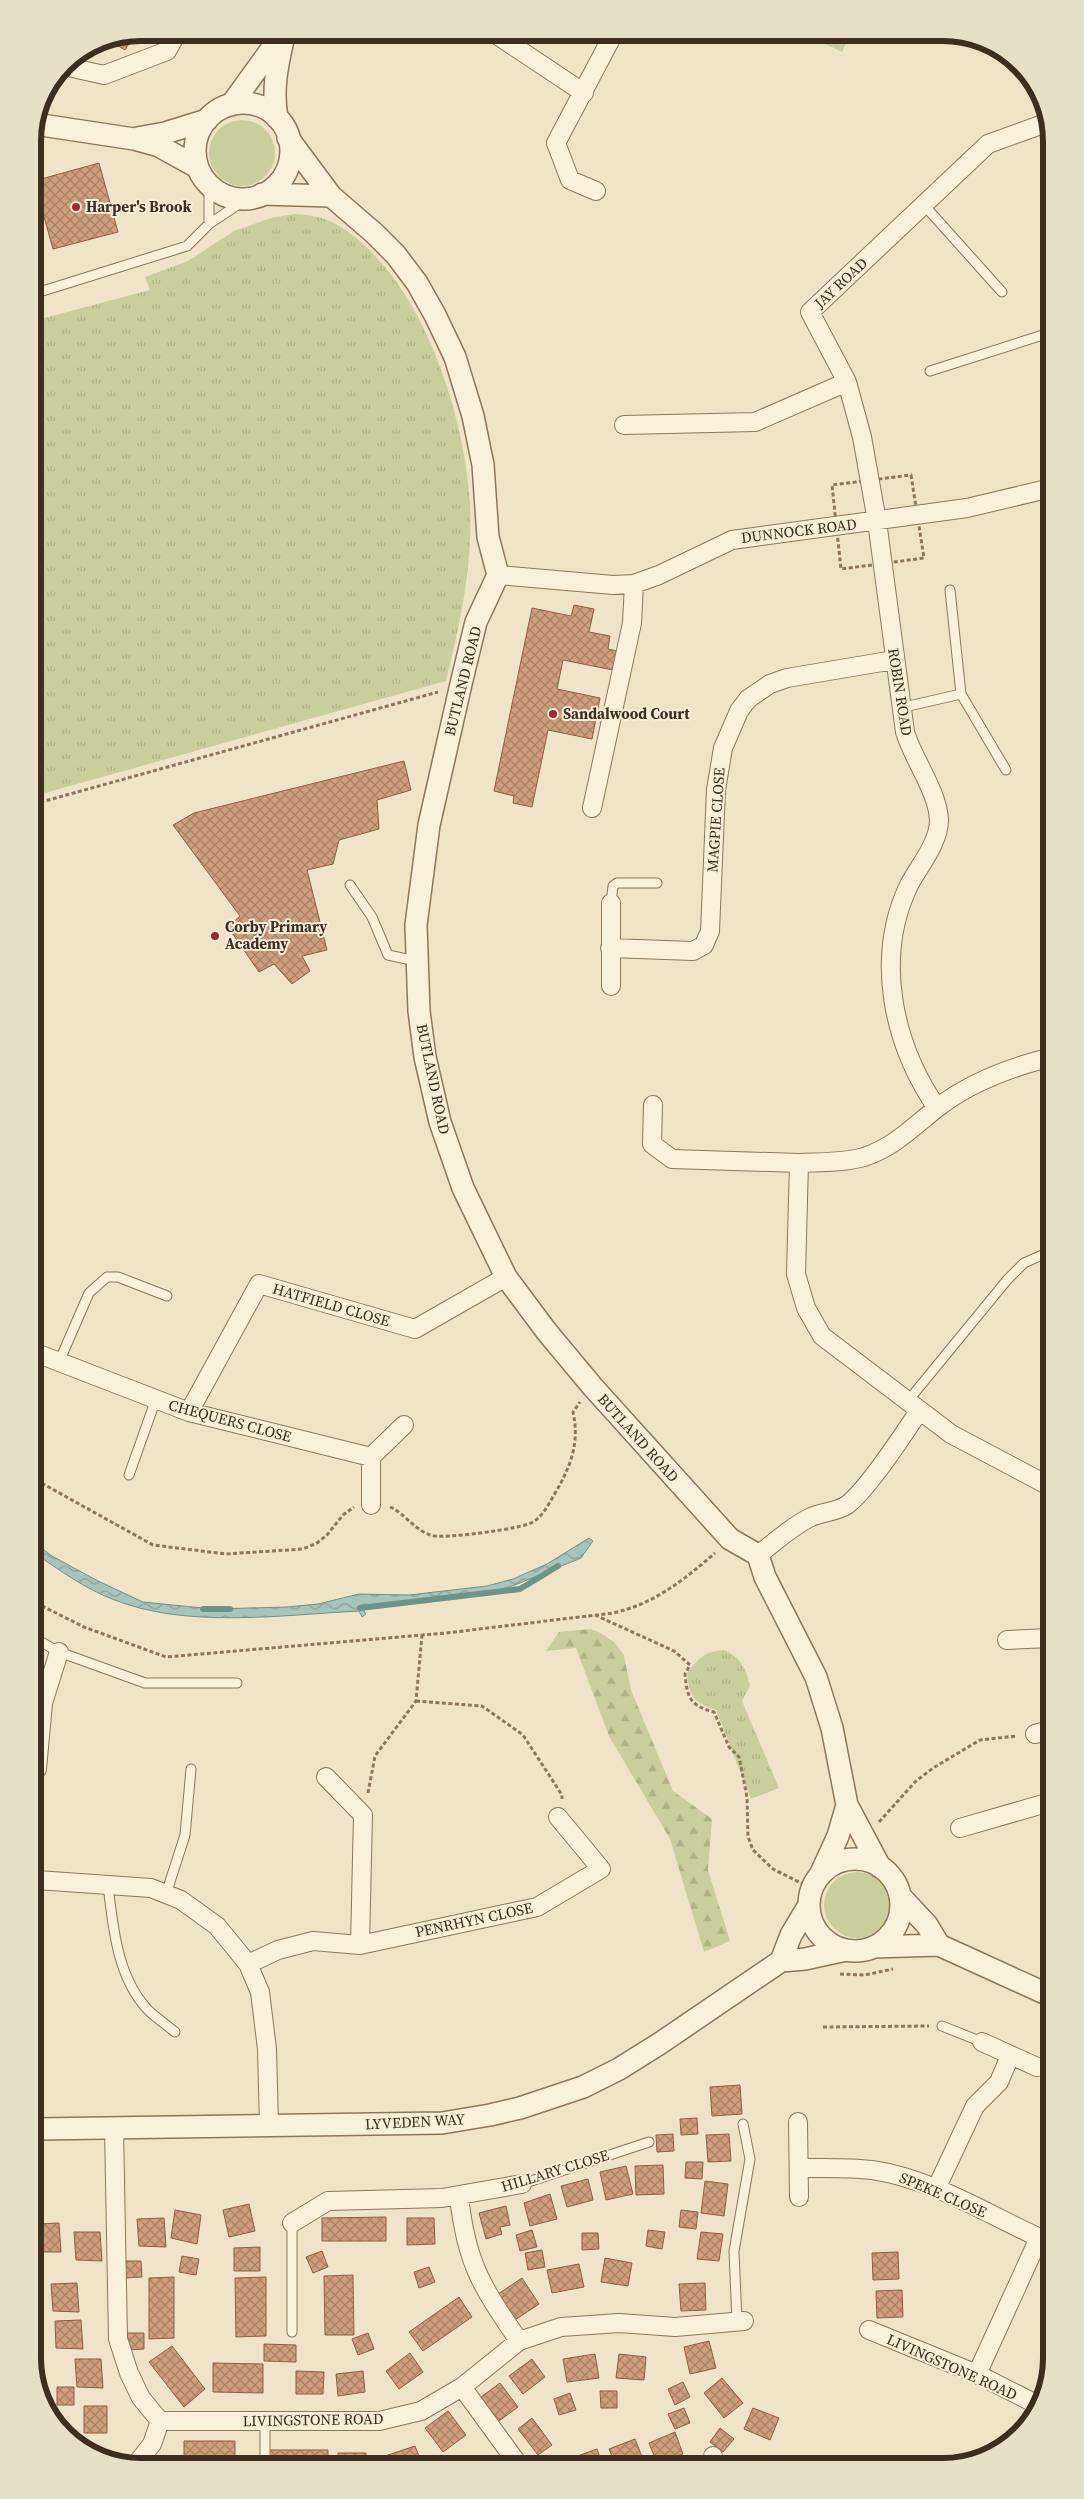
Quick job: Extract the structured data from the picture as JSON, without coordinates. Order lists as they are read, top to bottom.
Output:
{
  "streets": {
    "street": [
      "JAY ROAD",
      "DUNNOCK ROAD",
      "BUTLAND ROAD",
      "ROBIN ROAD",
      "MAGPIE CLOSE",
      "HATFIELD CLOSE",
      "CHEQUERS CLOSE",
      "PENRHYN CLOSE",
      "LYVEDEN WAY",
      "HILLARY CLOSE",
      "SPEKE CLOSE",
      "LIVINGSTONE ROAD"
    ]
  },
  "crossings": [
    ["JAY ROAD", "DUNNOCK ROAD"],
    ["JAY ROAD", "ROBIN ROAD"],
    ["DUNNOCK ROAD", "BUTLAND ROAD"],
    ["DUNNOCK ROAD", "ROBIN ROAD"],
    ["BUTLAND ROAD", "HATFIELD CLOSE"],
    ["ROBIN ROAD", "MAGPIE CLOSE"],
    ["HATFIELD CLOSE", "CHEQUERS CLOSE"]
  ],
  "places": ["Harper's Brook", "Sandalwood Court", "Corby Primary Academy"]
}
